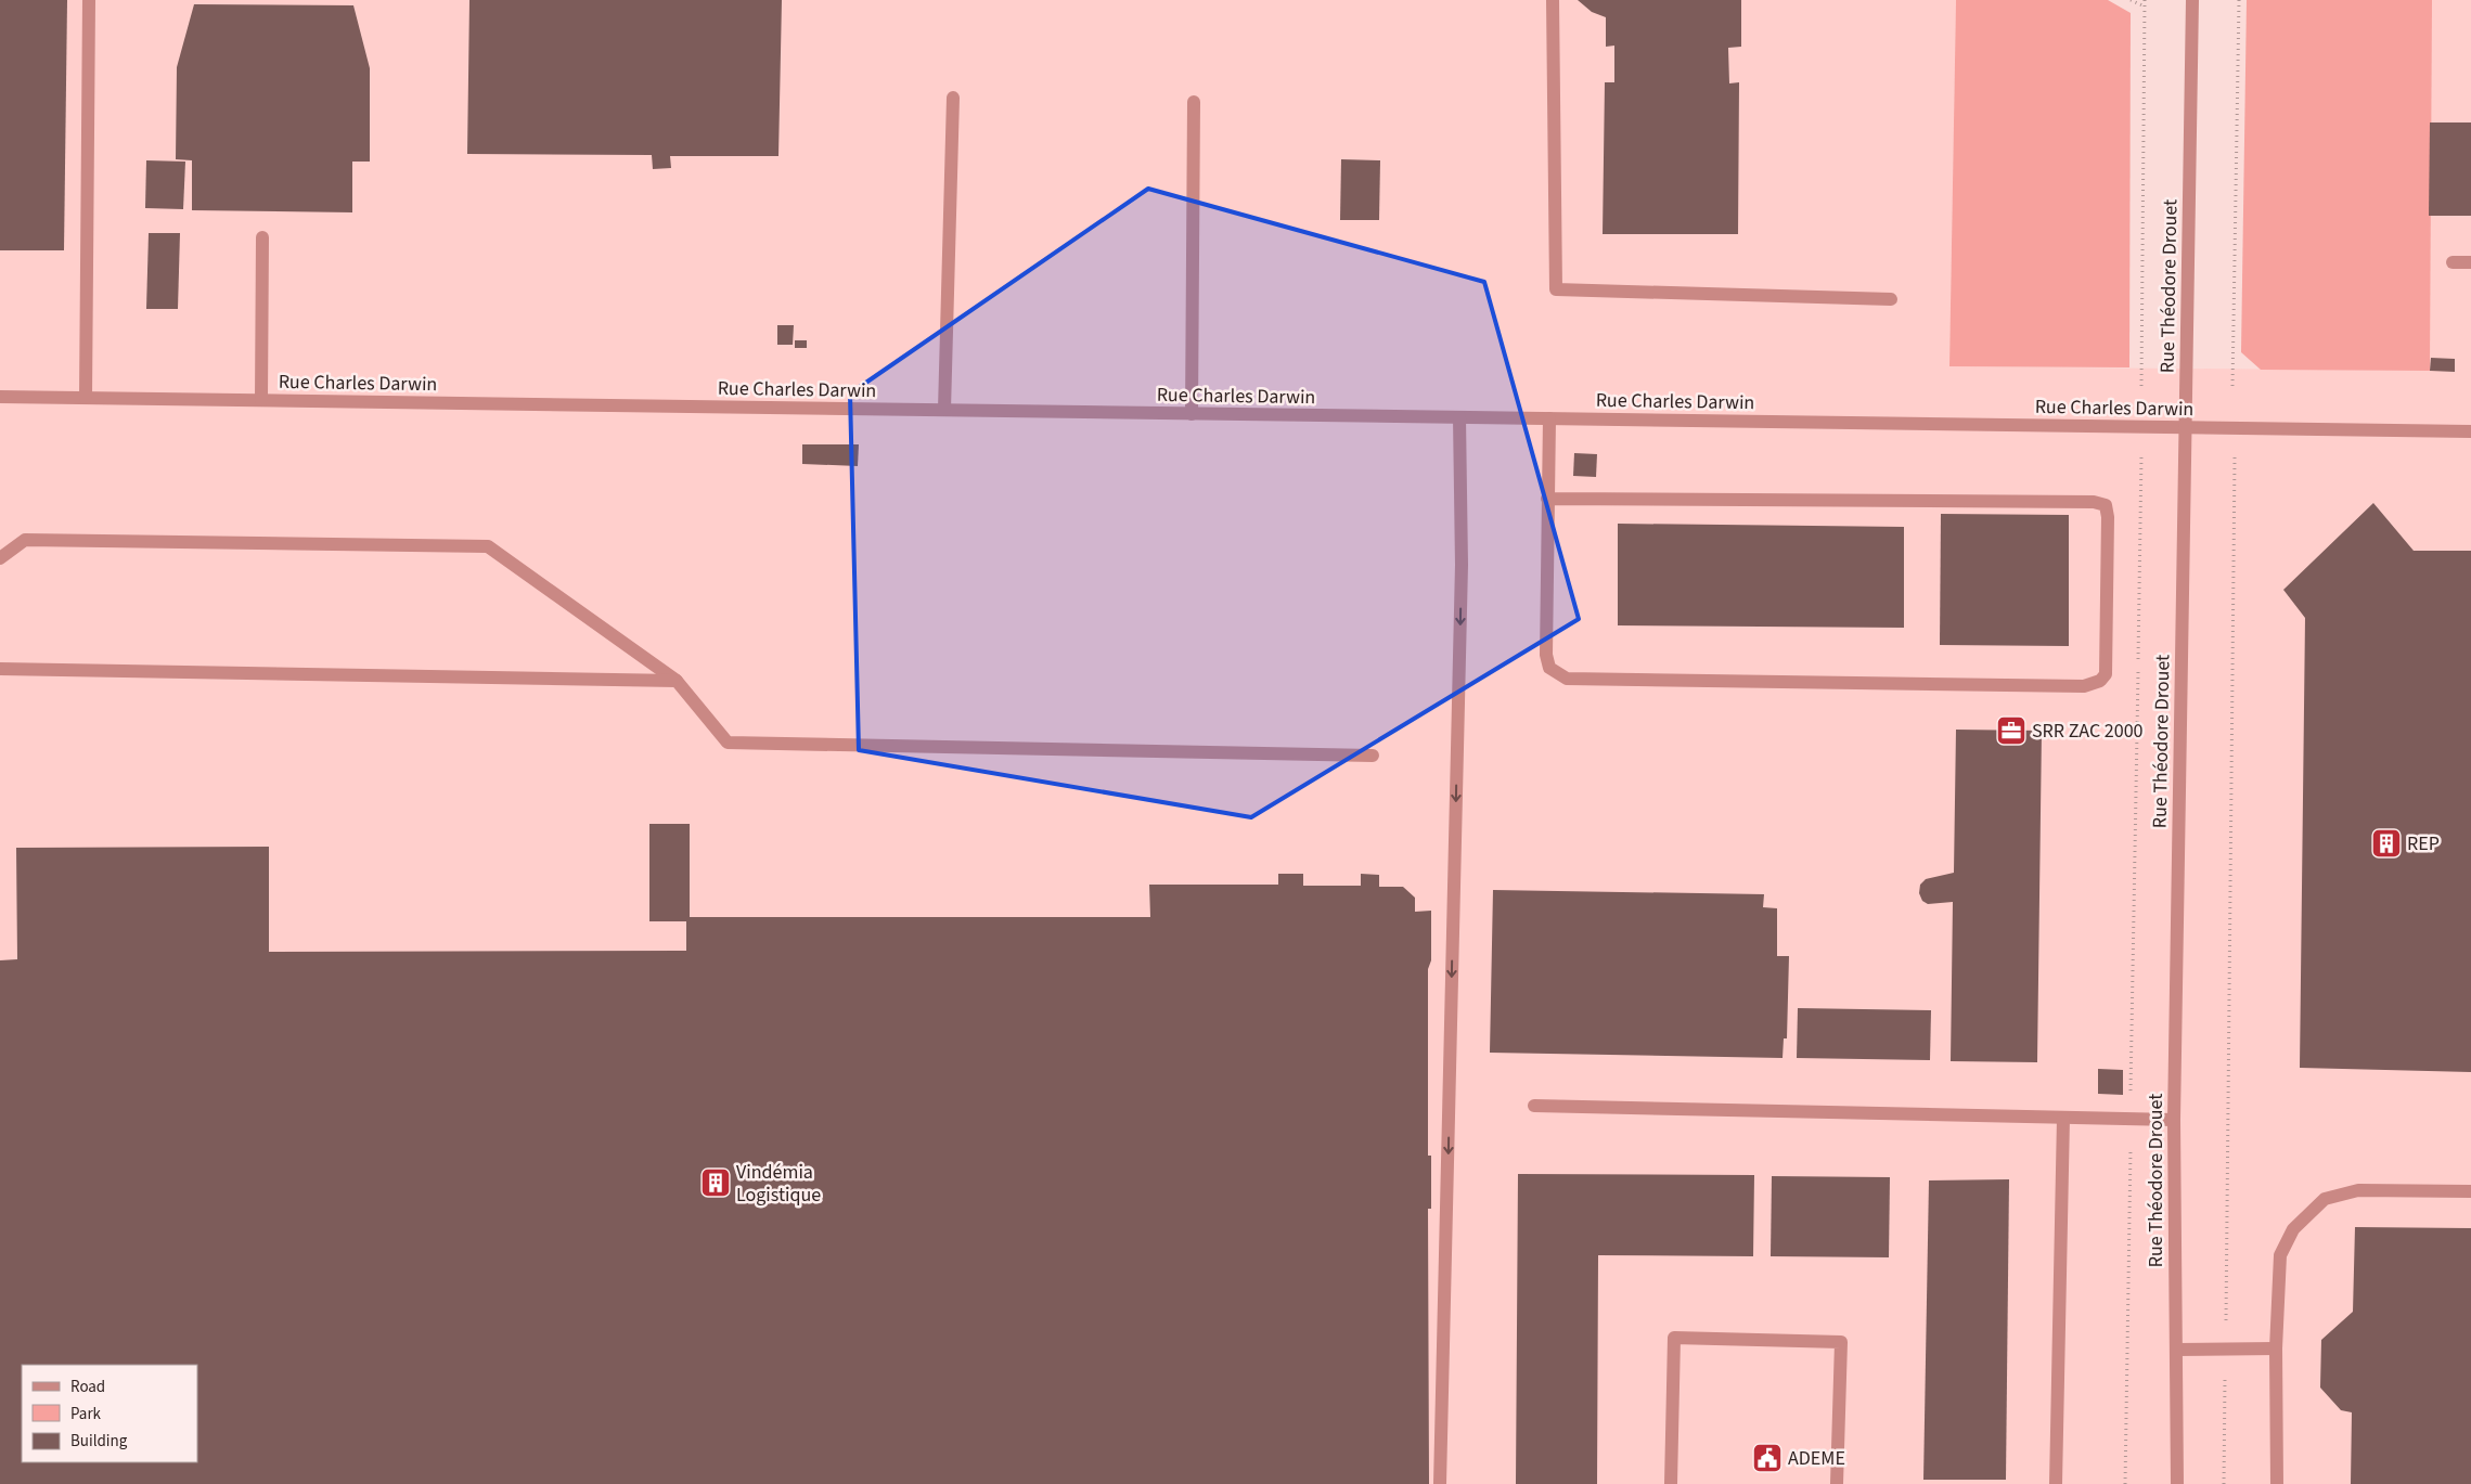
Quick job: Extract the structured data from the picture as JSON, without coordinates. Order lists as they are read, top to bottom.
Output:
{
  "streets": {
    "street": ["Rue Théodore Drouet", "Rue Charles Darwin"]
  },
  "crossings": [
    ["Rue Théodore Drouet", "Rue Charles Darwin"]
  ],
  "places": {
    "office": ["SRR ZAC 2000"],
    "building": ["REP", "Vindémia Logistique"],
    "public building": ["ADEME"]
  },
  "legend": ["Road", "Park", "Building"]
}
